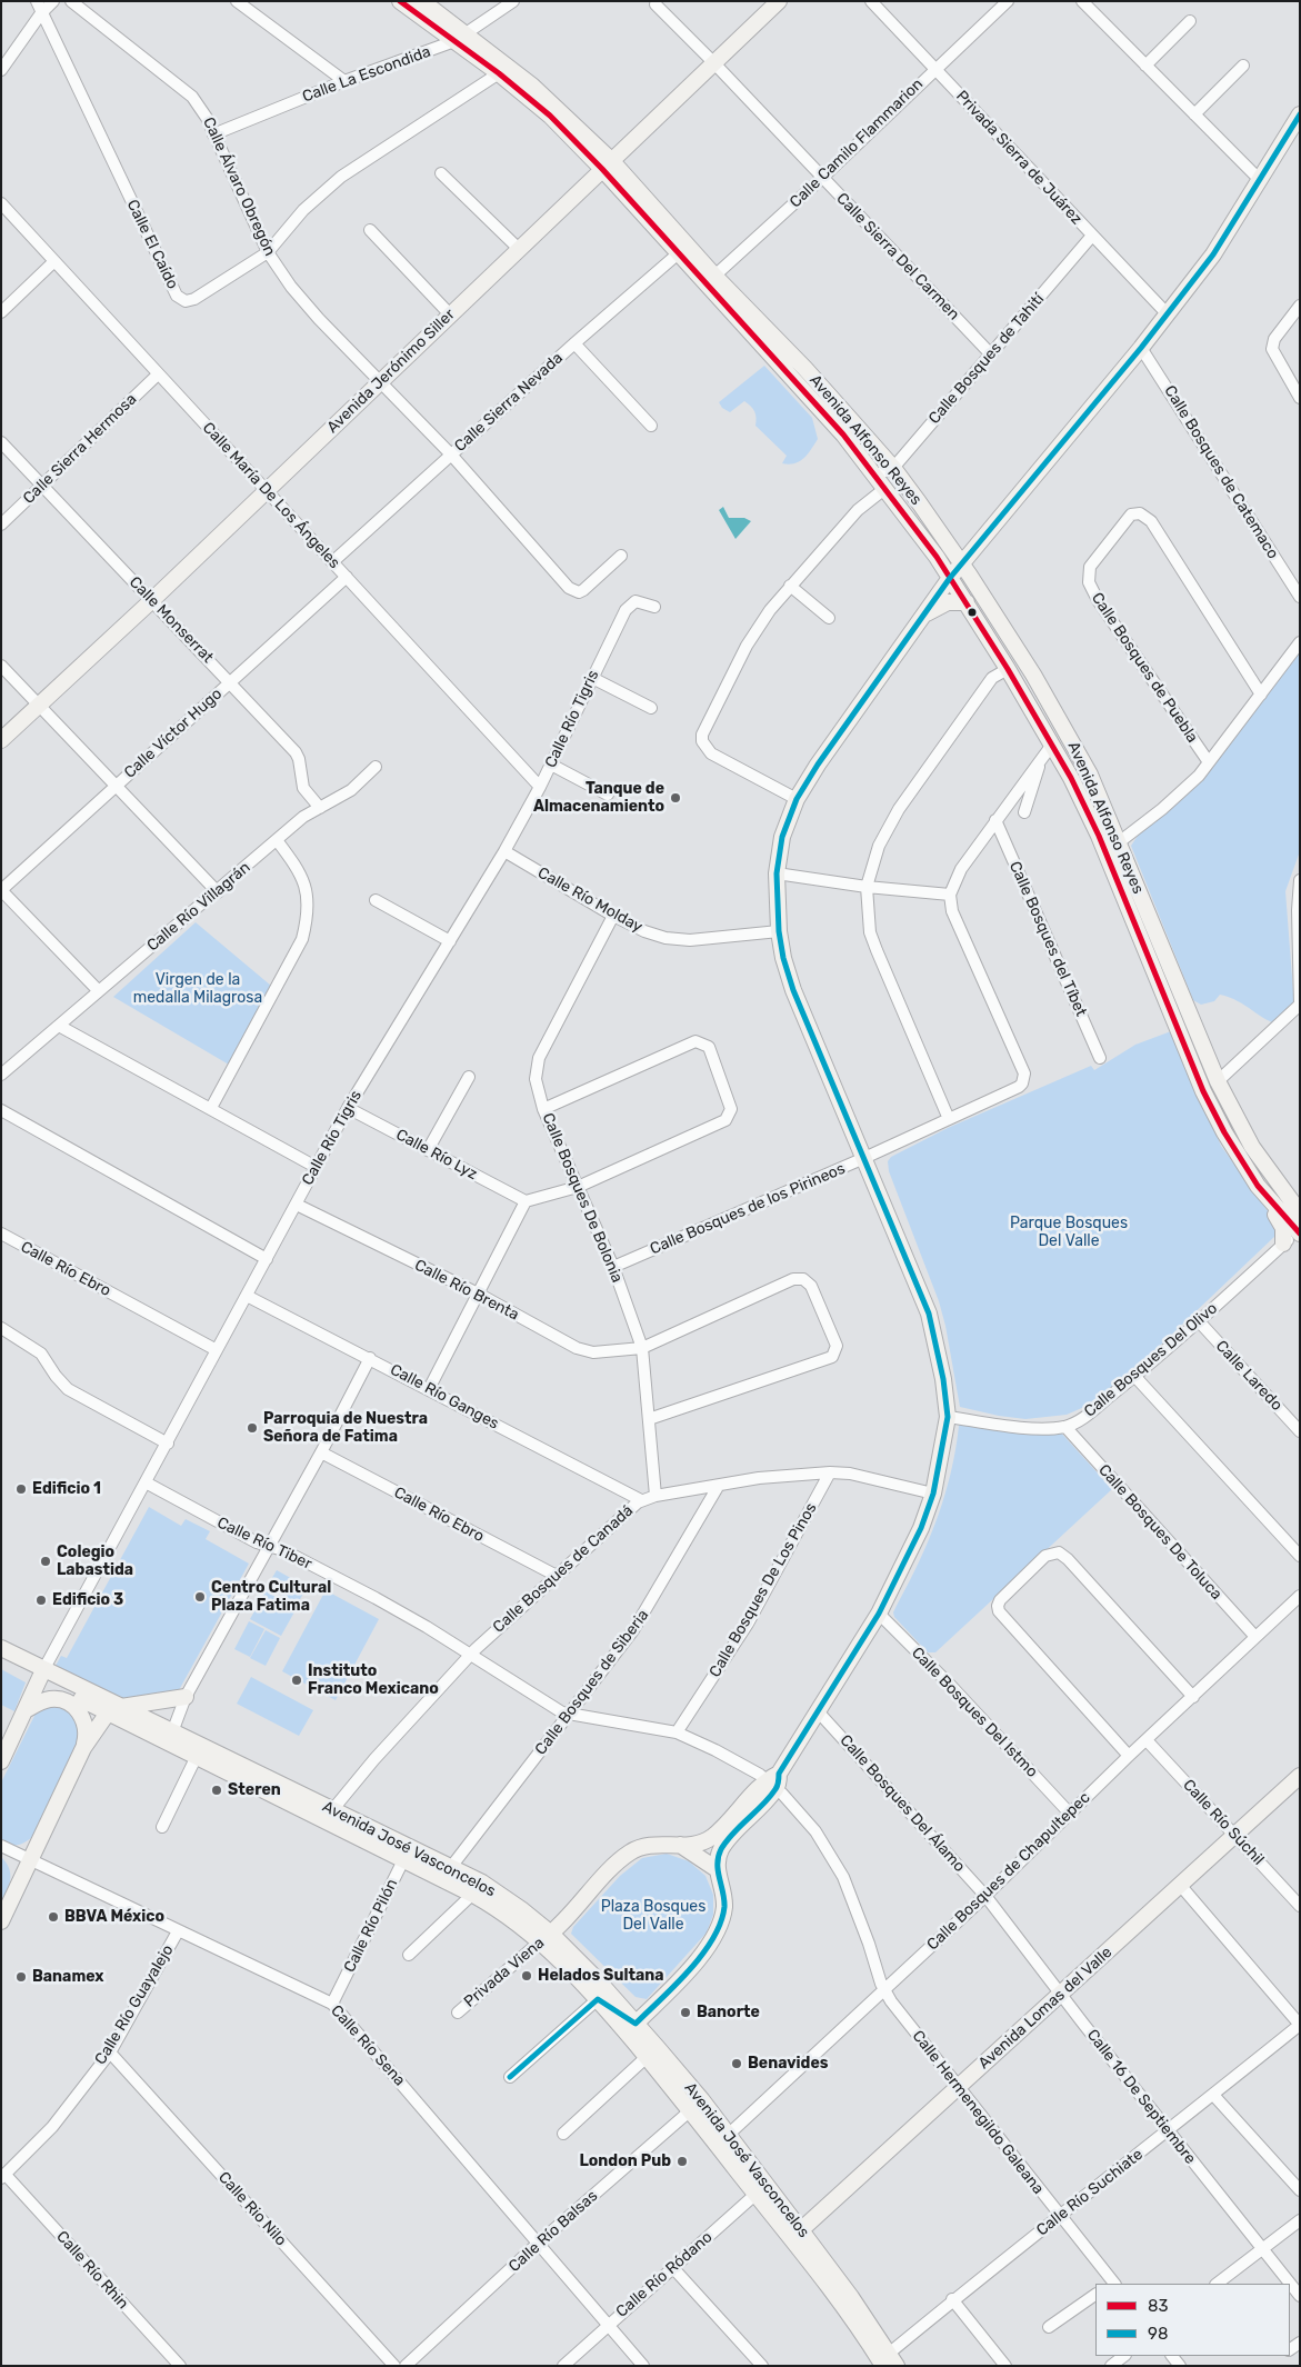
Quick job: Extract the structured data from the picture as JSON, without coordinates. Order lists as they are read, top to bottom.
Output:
{
  "streets": {
    "main road": [
      "Avenida Jerónimo Siller",
      "Avenida Alfonso Reyes",
      "Avenida José Vasconcelos",
      "Avenida Lomas del Valle"
    ],
    "street": [
      "Calle La Escondida",
      "Calle Camilo Flammarion",
      "Privada Sierra de Juárez",
      "Calle Álvaro Obregón",
      "Calle El Caído",
      "Calle Sierra Del Carmen",
      "Calle Bosques de Tahití",
      "Calle Sierra Nevada",
      "Calle Sierra Hermosa",
      "Calle Bosques de Catemaco",
      "Calle María De Los Ángeles",
      "Calle Monserrat",
      "Calle Bosques de Puebla",
      "Calle Río Tigris",
      "Calle Víctor Hugo",
      "Calle Río Molday",
      "Calle Río Villagrán",
      "Calle Bosques del Tíbet",
      "Calle Río Lyz",
      "Calle Bosques De Bolonia",
      "Calle Bosques de los Pirineos",
      "Calle Río Ebro",
      "Calle Río Brenta",
      "Calle Bosques Del Olivo",
      "Calle Laredo",
      "Calle Río Ganges",
      "Calle Bosques De Toluca",
      "Calle Río Tiber",
      "Calle Bosques de Canadá",
      "Calle Bosques De Los Pinos",
      "Calle Bosques de Siberia",
      "Calle Bosques Del Istmo",
      "Calle Bosques Del Álamo",
      "Calle Río Súchil",
      "Calle Bosques de Chapultepec",
      "Calle Río Pilón",
      "Privada Viena",
      "Calle Río Guayalejo",
      "Calle Río Sena",
      "Calle 16 De Septiembre",
      "Calle Hermenegildo Galeana",
      "Calle Río Suchiate",
      "Calle Rio Nilo",
      "Calle Río Balsas",
      "Calle Río Rhin",
      "Calle Río Ródano"
    ]
  },
  "crossings": [
    ["Calle La Escondida", "Calle Álvaro Obregón"],
    ["Calle La Escondida", "Avenida Alfonso Reyes"],
    ["Calle Camilo Flammarion", "Privada Sierra de Juárez"],
    ["Calle Camilo Flammarion", "Calle Sierra Del Carmen"],
    ["Calle Camilo Flammarion", "Avenida Alfonso Reyes"],
    ["Privada Sierra de Juárez", "Calle Bosques de Tahití"],
    ["Calle Álvaro Obregón", "Calle El Caído"],
    ["Calle Álvaro Obregón", "Avenida Jerónimo Siller"],
    ["Calle Álvaro Obregón", "Calle Sierra Nevada"],
    ["Calle El Caído", "Avenida Alfonso Reyes"],
    ["Calle Sierra Del Carmen", "Calle Bosques de Tahití"],
    ["Calle Sierra Del Carmen", "Avenida Jerónimo Siller"],
    ["Calle Bosques de Tahití", "Avenida Alfonso Reyes"],
    ["Avenida Jerónimo Siller", "Avenida Alfonso Reyes"],
    ["Avenida Jerónimo Siller", "Calle María De Los Ángeles"],
    ["Avenida Jerónimo Siller", "Calle Monserrat"],
    ["Calle Sierra Nevada", "Avenida Alfonso Reyes"],
    ["Calle Sierra Nevada", "Calle María De Los Ángeles"],
    ["Avenida Alfonso Reyes", "Calle Bosques Del Olivo"],
    ["Calle Sierra Hermosa", "Calle María De Los Ángeles"],
    ["Calle Sierra Hermosa", "Calle Monserrat"],
    ["Calle María De Los Ángeles", "Calle Río Tigris"],
    ["Calle María De Los Ángeles", "Calle Víctor Hugo"],
    ["Calle Monserrat", "Calle Víctor Hugo"],
    ["Calle Monserrat", "Calle Río Villagrán"],
    ["Calle Río Tigris", "Calle Río Molday"],
    ["Calle Río Tigris", "Calle Río Lyz"],
    ["Calle Río Tigris", "Calle Río Ebro"],
    ["Calle Río Tigris", "Calle Río Brenta"],
    ["Calle Río Tigris", "Calle Río Ganges"],
    ["Calle Río Tigris", "Calle Río Tiber"],
    ["Calle Río Tigris", "Avenida José Vasconcelos"],
    ["Calle Río Molday", "Calle Bosques De Bolonia"],
    ["Calle Bosques De Bolonia", "Calle Bosques de los Pirineos"],
    ["Calle Bosques De Bolonia", "Calle Río Brenta"],
    ["Calle Bosques De Bolonia", "Calle Bosques de Canadá"],
    ["Calle Río Ebro", "Calle Bosques de Canadá"],
    ["Calle Bosques Del Olivo", "Calle Laredo"],
    ["Calle Bosques Del Olivo", "Calle Bosques De Toluca"],
    ["Calle Río Ganges", "Calle Bosques de Canadá"],
    ["Calle Bosques De Toluca", "Calle Bosques de Chapultepec"],
    ["Calle Río Tiber", "Calle Bosques de Canadá"],
    ["Calle Río Tiber", "Calle Bosques de Siberia"],
    ["Calle Río Tiber", "Calle Hermenegildo Galeana"],
    ["Calle Bosques de Canadá", "Calle Bosques De Los Pinos"],
    ["Calle Bosques de Canadá", "Calle Bosques de Siberia"],
    ["Calle Bosques de Canadá", "Avenida José Vasconcelos"],
    ["Calle Bosques De Los Pinos", "Calle Hermenegildo Galeana"],
    ["Calle Bosques de Siberia", "Avenida José Vasconcelos"],
    ["Calle Bosques de Siberia", "Calle Hermenegildo Galeana"],
    ["Calle Bosques Del Istmo", "Calle Bosques de Chapultepec"],
    ["Calle Bosques Del Álamo", "Calle Bosques de Chapultepec"],
    ["Calle Bosques Del Álamo", "Calle 16 De Septiembre"],
    ["Calle Río Súchil", "Calle Bosques de Chapultepec"],
    ["Calle Río Súchil", "Avenida Lomas del Valle"],
    ["Avenida José Vasconcelos", "Calle Bosques de Chapultepec"],
    ["Avenida José Vasconcelos", "Calle Río Pilón"],
    ["Avenida José Vasconcelos", "Privada Viena"],
    ["Avenida José Vasconcelos", "Avenida Lomas del Valle"],
    ["Avenida José Vasconcelos", "Calle Río Suchiate"],
    ["Avenida José Vasconcelos", "Calle Río Balsas"],
    ["Avenida José Vasconcelos", "Calle Río Ródano"],
    ["Calle Bosques de Chapultepec", "Calle 16 De Septiembre"],
    ["Calle Bosques de Chapultepec", "Calle Hermenegildo Galeana"],
    ["Calle Río Pilón", "Calle Río Sena"],
    ["Calle Río Guayalejo", "Calle Río Sena"],
    ["Calle Río Guayalejo", "Calle Rio Nilo"],
    ["Calle Río Guayalejo", "Calle Río Rhin"],
    ["Avenida Lomas del Valle", "Calle 16 De Septiembre"],
    ["Avenida Lomas del Valle", "Calle Hermenegildo Galeana"],
    ["Calle Río Sena", "Calle Río Balsas"],
    ["Calle Río Sena", "Calle Río Ródano"],
    ["Calle 16 De Septiembre", "Calle Río Suchiate"],
    ["Calle Hermenegildo Galeana", "Calle Río Suchiate"]
  ],
  "parks": ["Virgen de la medalla Milagrosa", "Parque Bosques Del Valle", "Plaza Bosques Del Valle"],
  "places": [
    "Tanque de Almacenamiento",
    "Parroquia de Nuestra Señora de Fatima",
    "Edificio 1",
    "Colegio Labastida",
    "Centro Cultural Plaza Fatima",
    "Edificio 3",
    "Instituto Franco Mexicano",
    "Steren",
    "BBVA México",
    "Helados Sultana",
    "Banamex",
    "Banorte",
    "Benavides",
    "London Pub"
  ],
  "lines": ["transit line 83", "transit line 98"],
  "legend": ["83", "98"]
}
